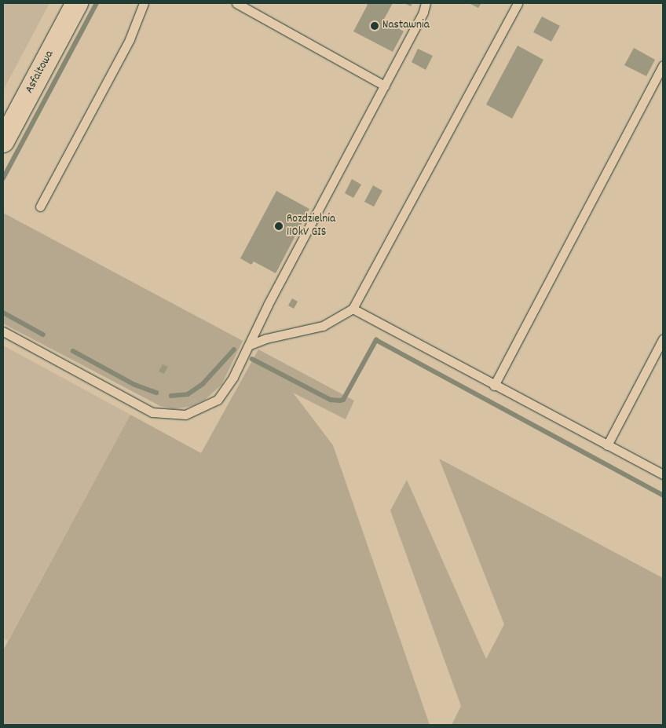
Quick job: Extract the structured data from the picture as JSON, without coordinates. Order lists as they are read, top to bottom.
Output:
{
  "streets": {
    "street": ["Asfaltowa"]
  },
  "places": ["Nastawnia", "Rozdzielnia 110kV GIS"]
}
